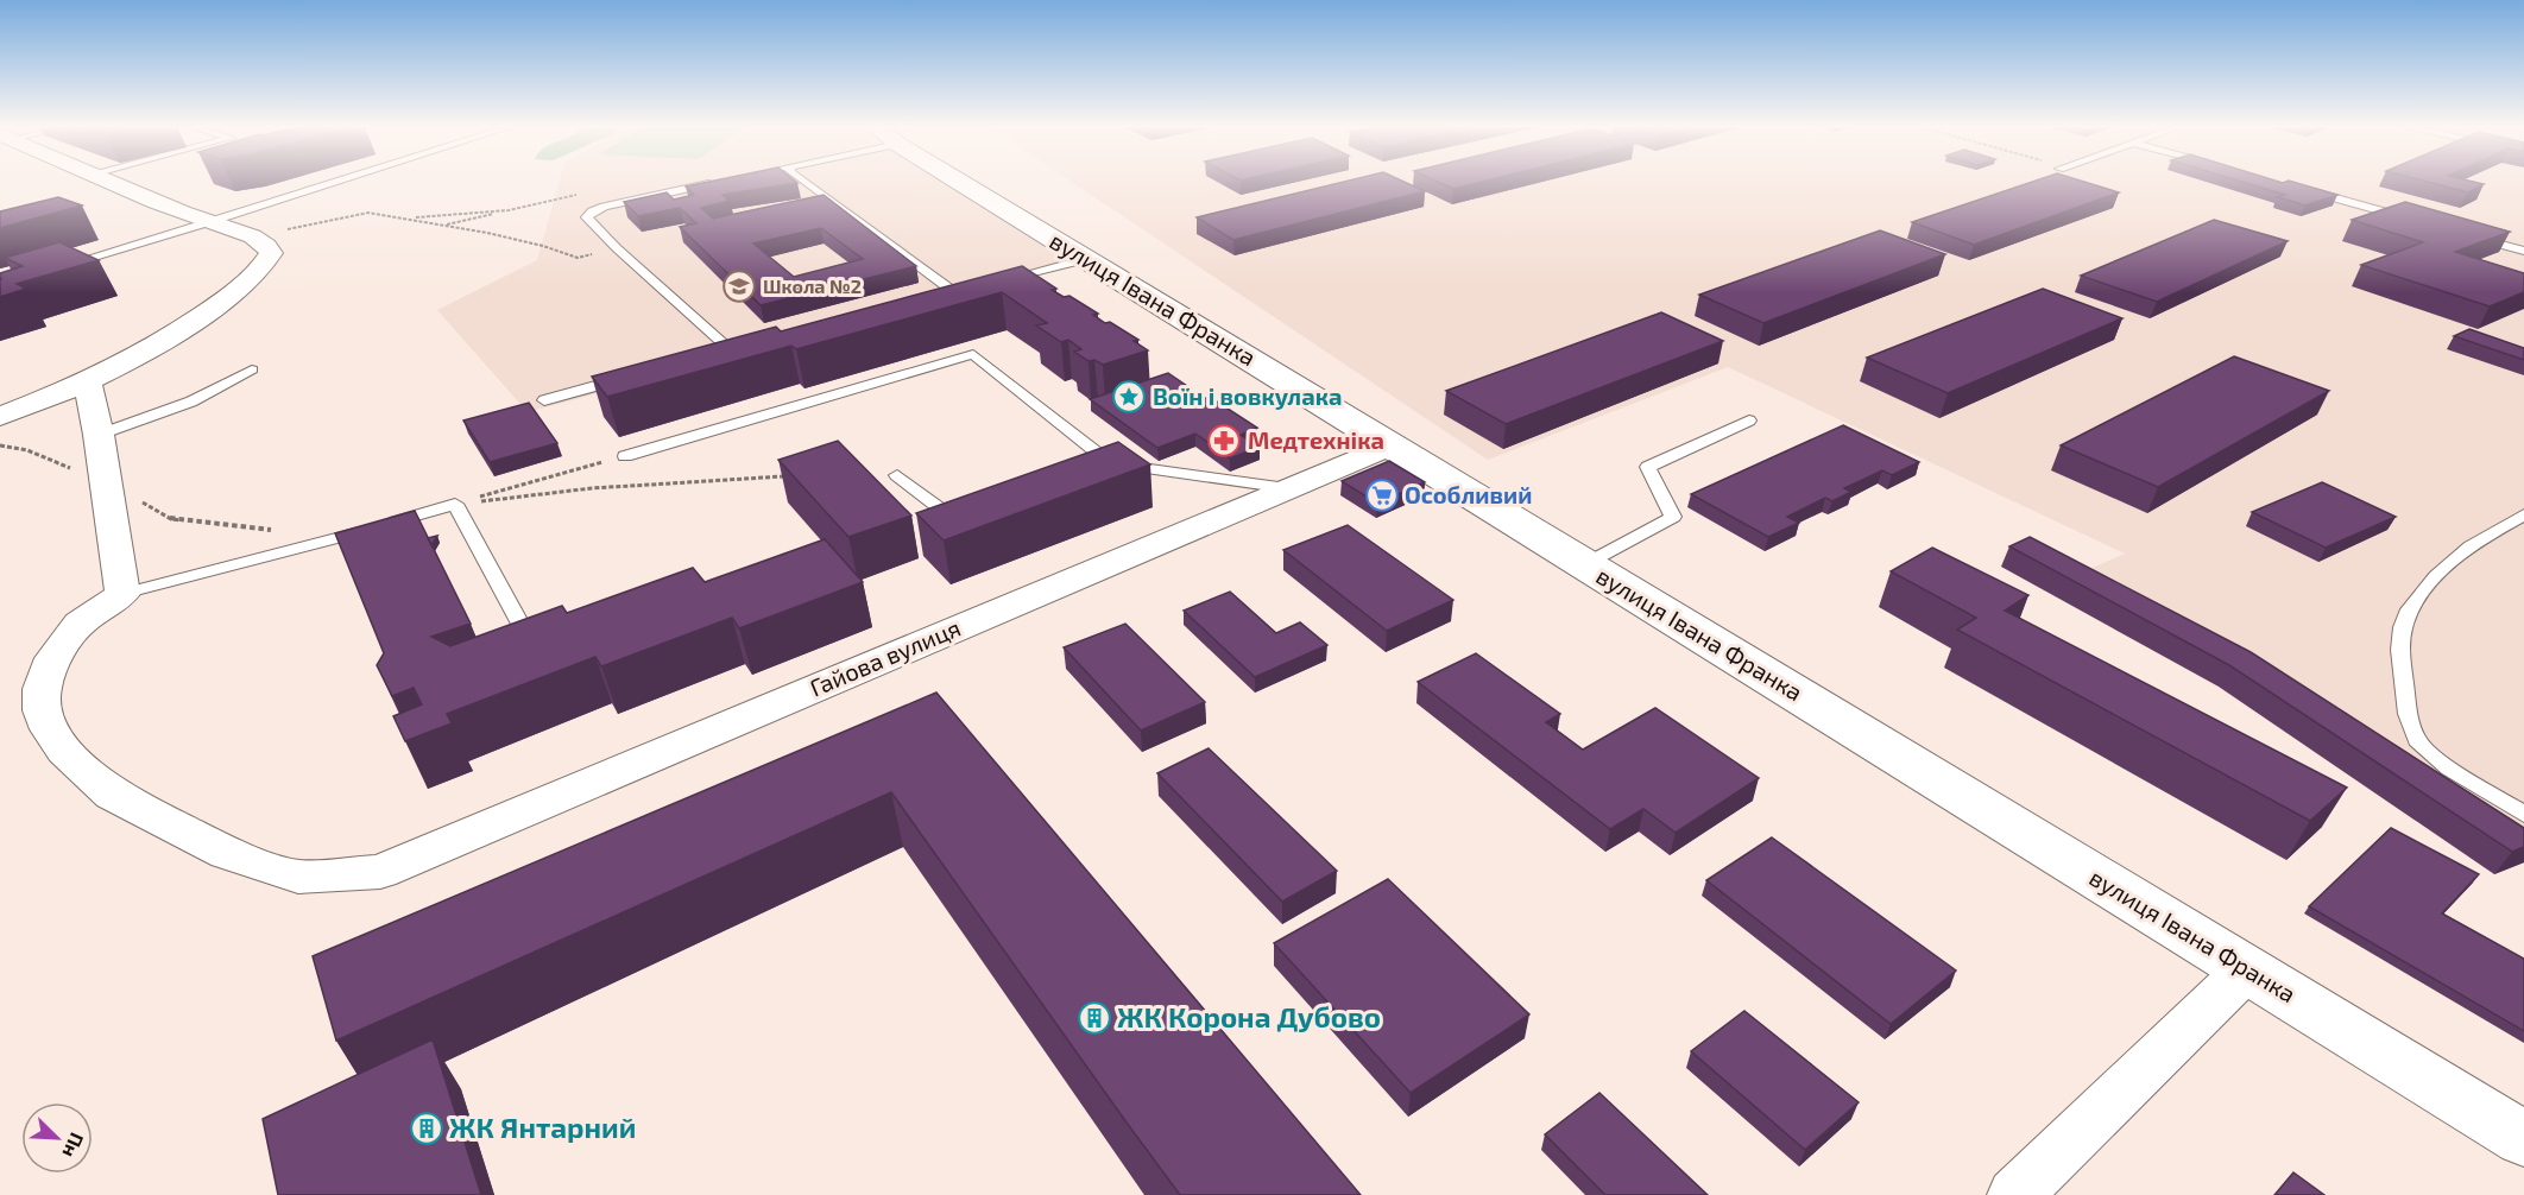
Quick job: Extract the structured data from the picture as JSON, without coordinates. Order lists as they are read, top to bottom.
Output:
{
  "streets": {
    "main road": ["вулиця Івана Франка"],
    "street": ["Гайова вулиця"]
  },
  "crossings": [
    ["вулиця Івана Франка", "Гайова вулиця"]
  ],
  "places": {
    "school or university": ["Школа №2"],
    "place": ["Воїн і вовкулака"],
    "pharmacy": ["Медтехніка"],
    "supermarket": ["Особливий"],
    "building": ["ЖК Корона Дубово", "ЖК Янтарний"]
  },
  "north": "bottom right"
}
